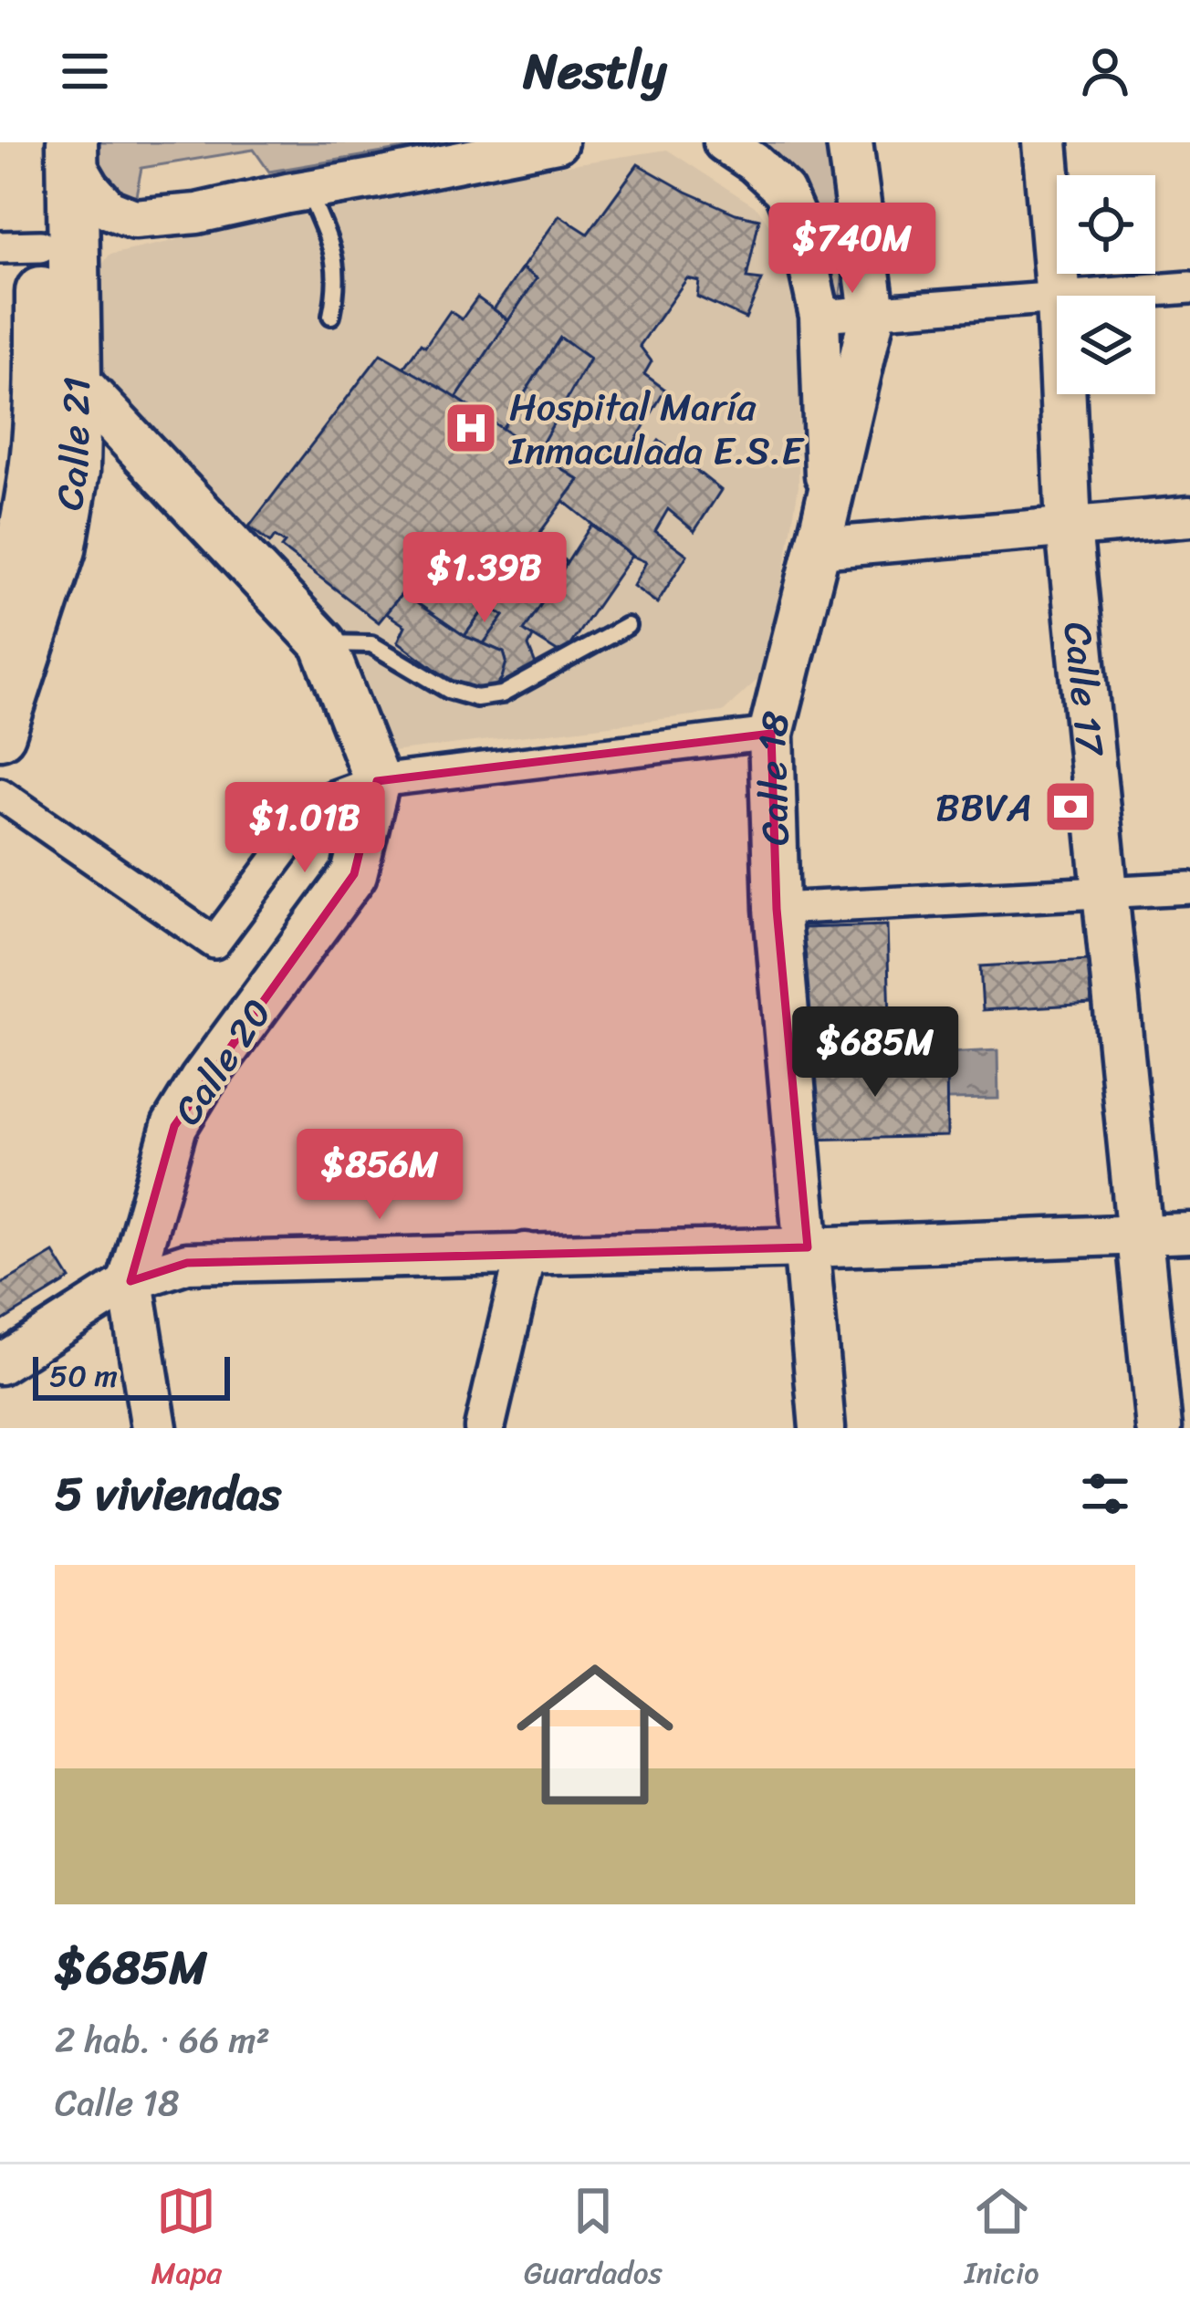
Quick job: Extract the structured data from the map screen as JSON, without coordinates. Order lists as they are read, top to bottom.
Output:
{
  "streets": {
    "main road": [
      "Calle 21",
      "Calle 17",
      "Calle 18",
      "Calle 20"
    ]
  },
  "places": {
    "hospital": ["Hospital María Inmaculada E.S.E"],
    "bank": ["BBVA"]
  },
  "scale_bar": "50 m",
  "page": {
    "header": "Nestly",
    "price": [
      "$740M",
      "$1.39B",
      "$1.01B",
      "$685M",
      "$856M"
    ],
    "scale": "50 m",
    "heading": "5 viviendas",
    "list": [
      {
        "name": "$685M",
        "note": "2 hab. · 66 m² · Calle 18"
      }
    ],
    "tabs": ["Mapa", "Guardados", "Inicio"]
  }
}
